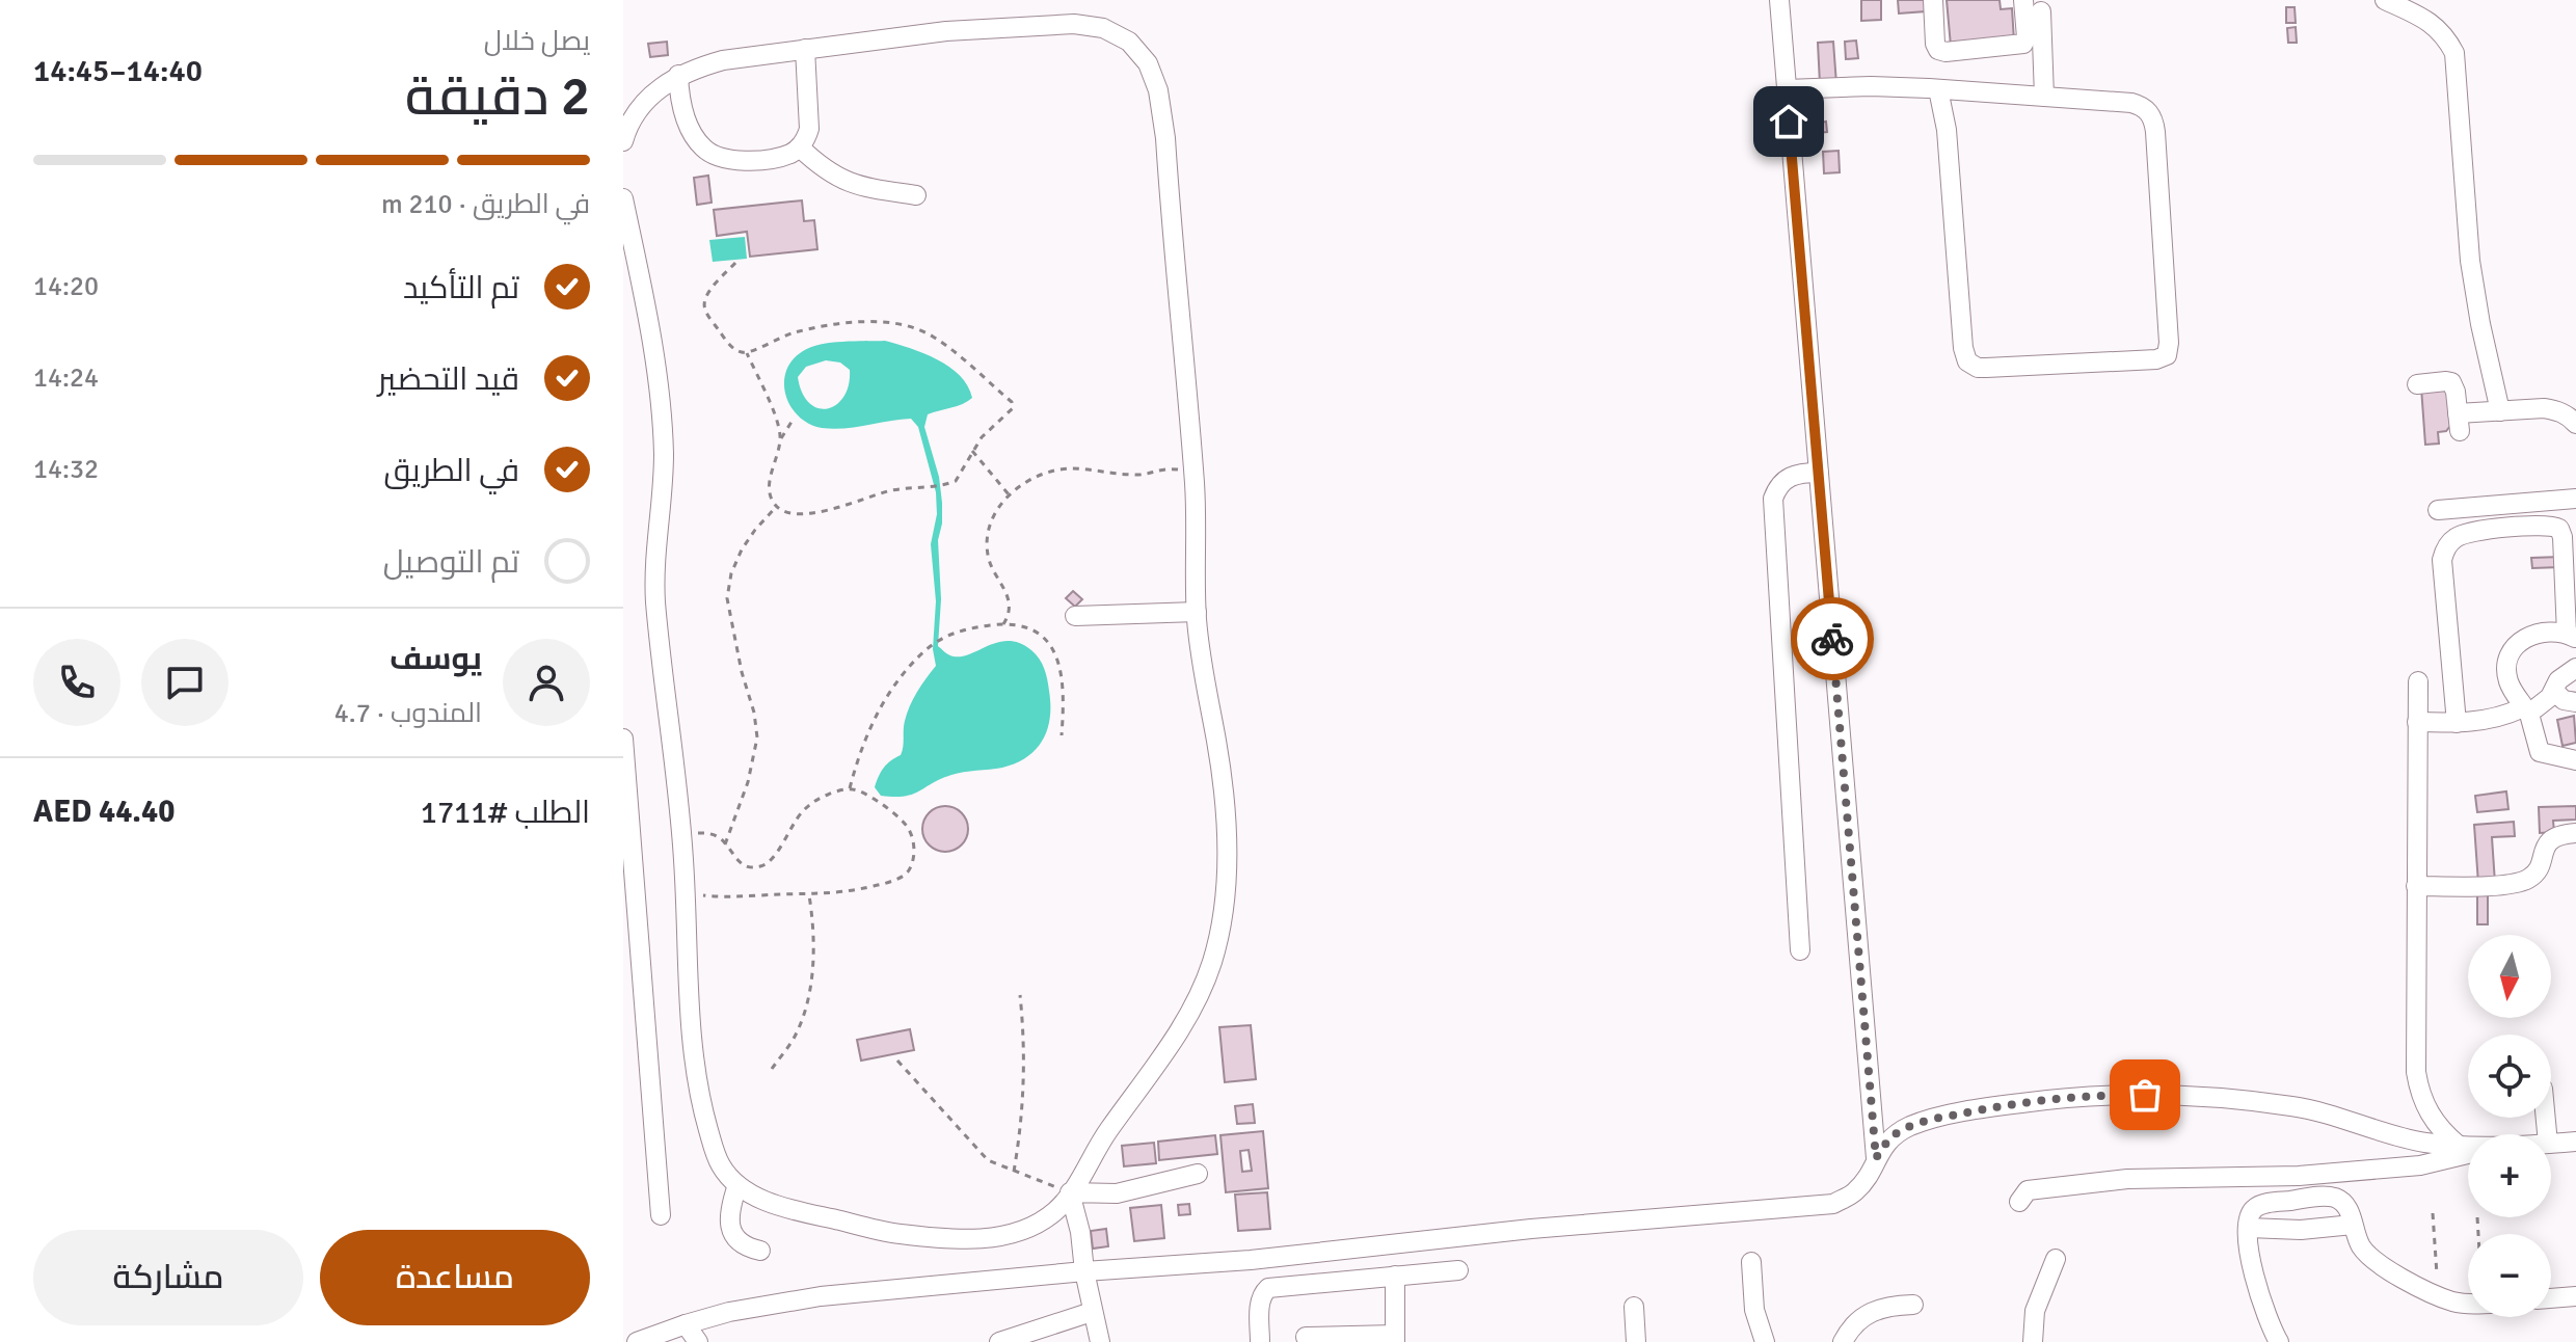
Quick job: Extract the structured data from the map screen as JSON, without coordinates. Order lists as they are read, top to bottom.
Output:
{
  "north": "bottom",
  "page": {
    "heading": ["2 دقيقة", "يصل خلال", "14:40–14:45"],
    "panel": [
      "يوسف",
      "المندوب · 4.7",
      "الطلب #1711",
      "AED 44.40"
    ],
    "bar": "في الطريق · 210 m",
    "list": [
      ["تم التأكيد", "14:20"],
      ["قيد التحضير", "14:24"],
      ["في الطريق", "14:32"],
      "تم التوصيل"
    ],
    "map_buttons": ["+", "−"],
    "buttons": ["مساعدة", "مشاركة"]
  }
}
